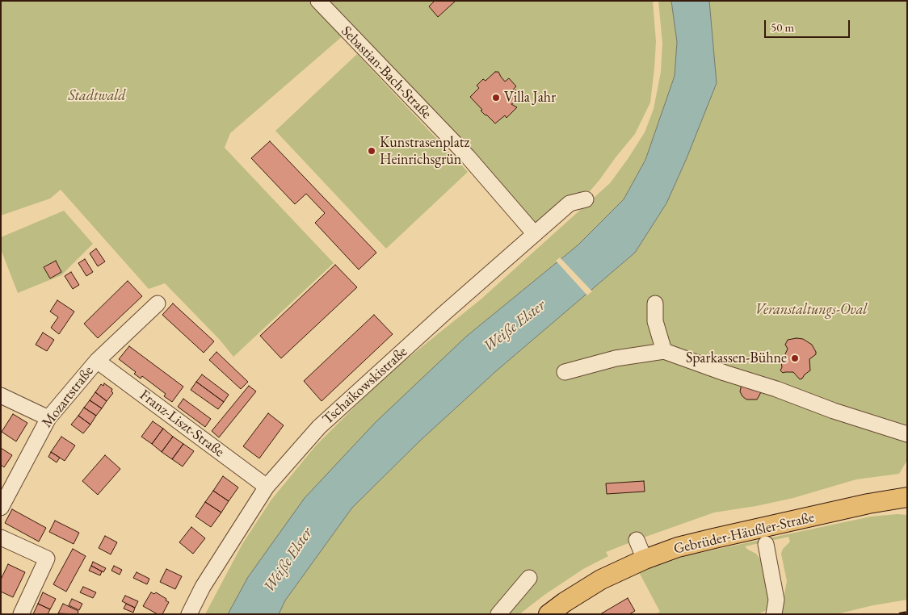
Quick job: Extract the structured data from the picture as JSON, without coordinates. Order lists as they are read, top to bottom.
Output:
{
  "streets": {
    "main road": ["Gebrüder-Häußler-Straße"],
    "street": [
      "Sebastian-Bach-Straße",
      "Tschaikowskistraße",
      "Mozartstraße",
      "Franz-Liszt-Straße"
    ]
  },
  "crossings": [
    ["Sebastian-Bach-Straße", "Tschaikowskistraße"],
    ["Tschaikowskistraße", "Franz-Liszt-Straße"],
    ["Mozartstraße", "Franz-Liszt-Straße"]
  ],
  "water": ["Weiße Elster"],
  "parks": ["Stadtwald", "Veranstaltungs-Oval"],
  "places": ["Villa Jahr", "Kunstrasenplatz Heinrichsgrün", "Sparkassen-Bühne"],
  "scale_bar": "50 m"
}
